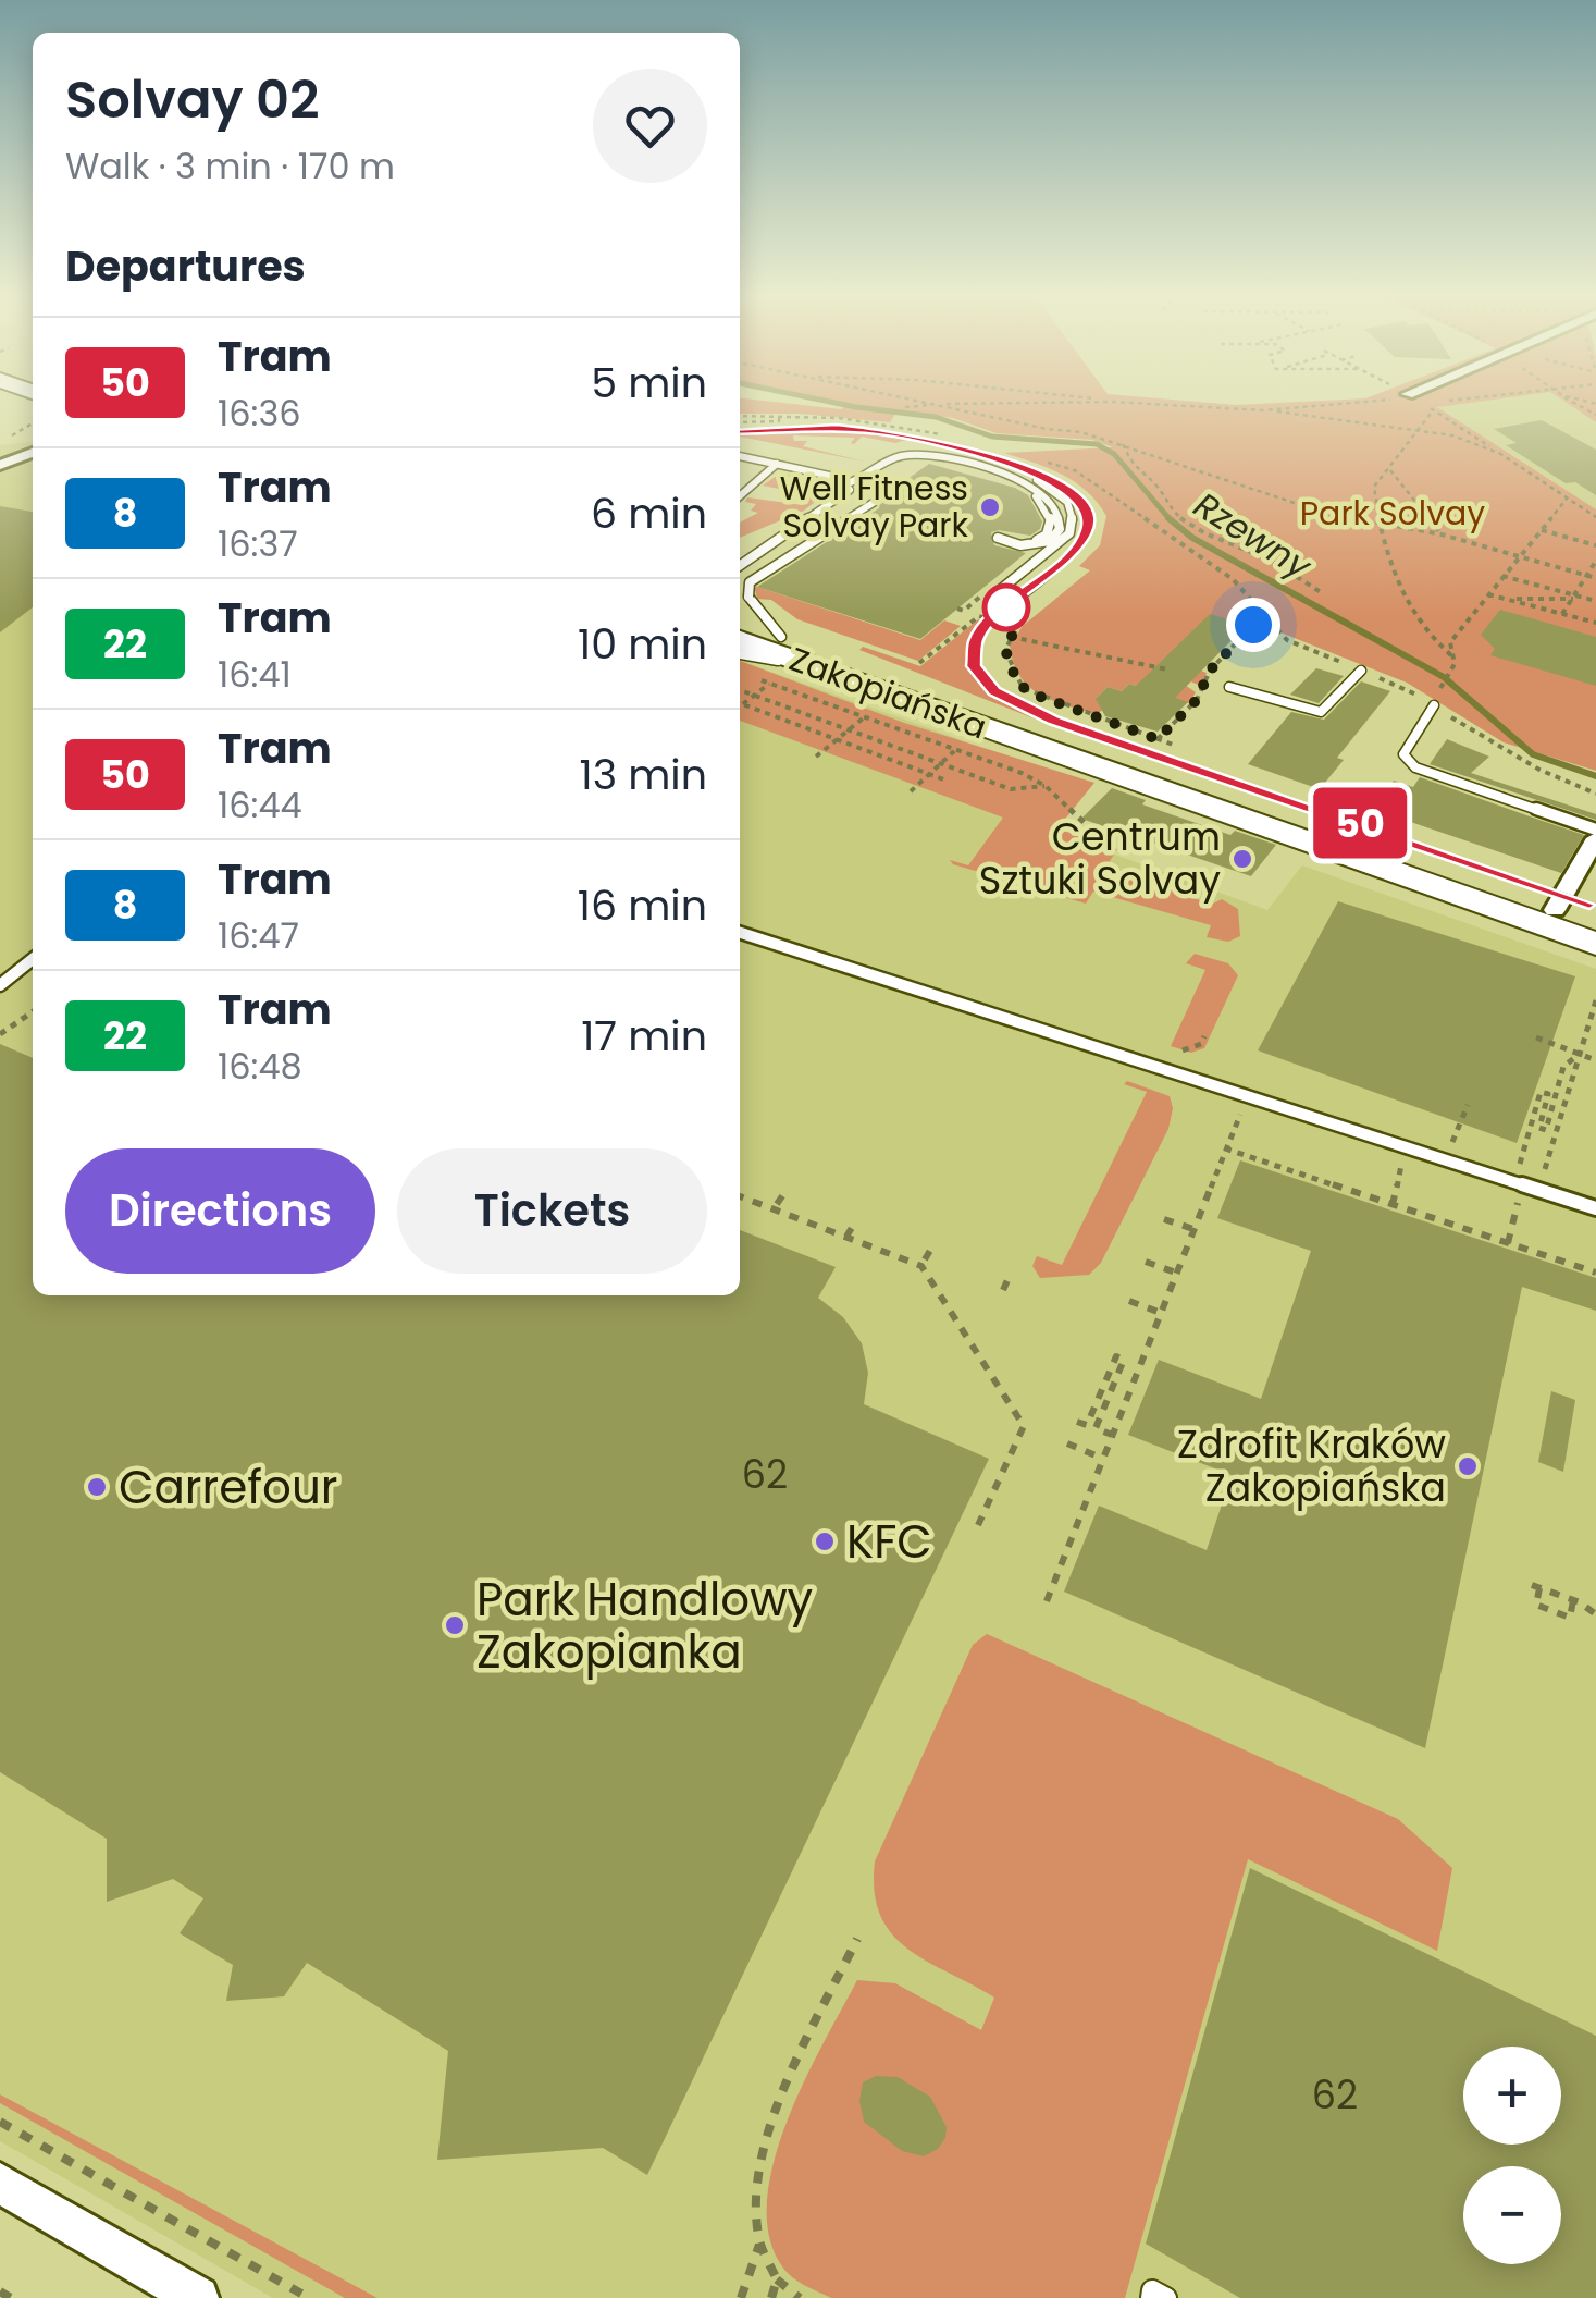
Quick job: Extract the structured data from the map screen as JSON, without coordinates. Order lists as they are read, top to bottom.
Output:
{
  "streets": {
    "main road": ["Zakopiańska"]
  },
  "water": ["Rzewny"],
  "parks": ["Park Solvay"],
  "places": [
    "Well Fitness Solvay Park",
    "Centrum Sztuki Solvay",
    "Zdrofit Kraków Zakopiańska",
    "Carrefour",
    "KFC",
    "Park Handlowy Zakopianka"
  ],
  "lines": ["tram line 50"],
  "house_numbers": ["62", "62"],
  "page": {
    "on_map": "50",
    "heading": [
      ["Solvay 02", "Walk · 3 min · 170 m"],
      "Departures"
    ],
    "list": [
      {
        "mark": "50",
        "name": "Tram",
        "note": "16:36",
        "value": "5 min"
      },
      {
        "mark": "8",
        "name": "Tram",
        "note": "16:37",
        "value": "6 min"
      },
      {
        "mark": "22",
        "name": "Tram",
        "note": "16:41",
        "value": "10 min"
      },
      {
        "mark": "50",
        "name": "Tram",
        "note": "16:44",
        "value": "13 min"
      },
      {
        "mark": "8",
        "name": "Tram",
        "note": "16:47",
        "value": "16 min"
      },
      {
        "mark": "22",
        "name": "Tram",
        "note": "16:48",
        "value": "17 min"
      }
    ],
    "buttons": ["Directions", "Tickets"],
    "map_buttons": ["+", "−"]
  }
}
